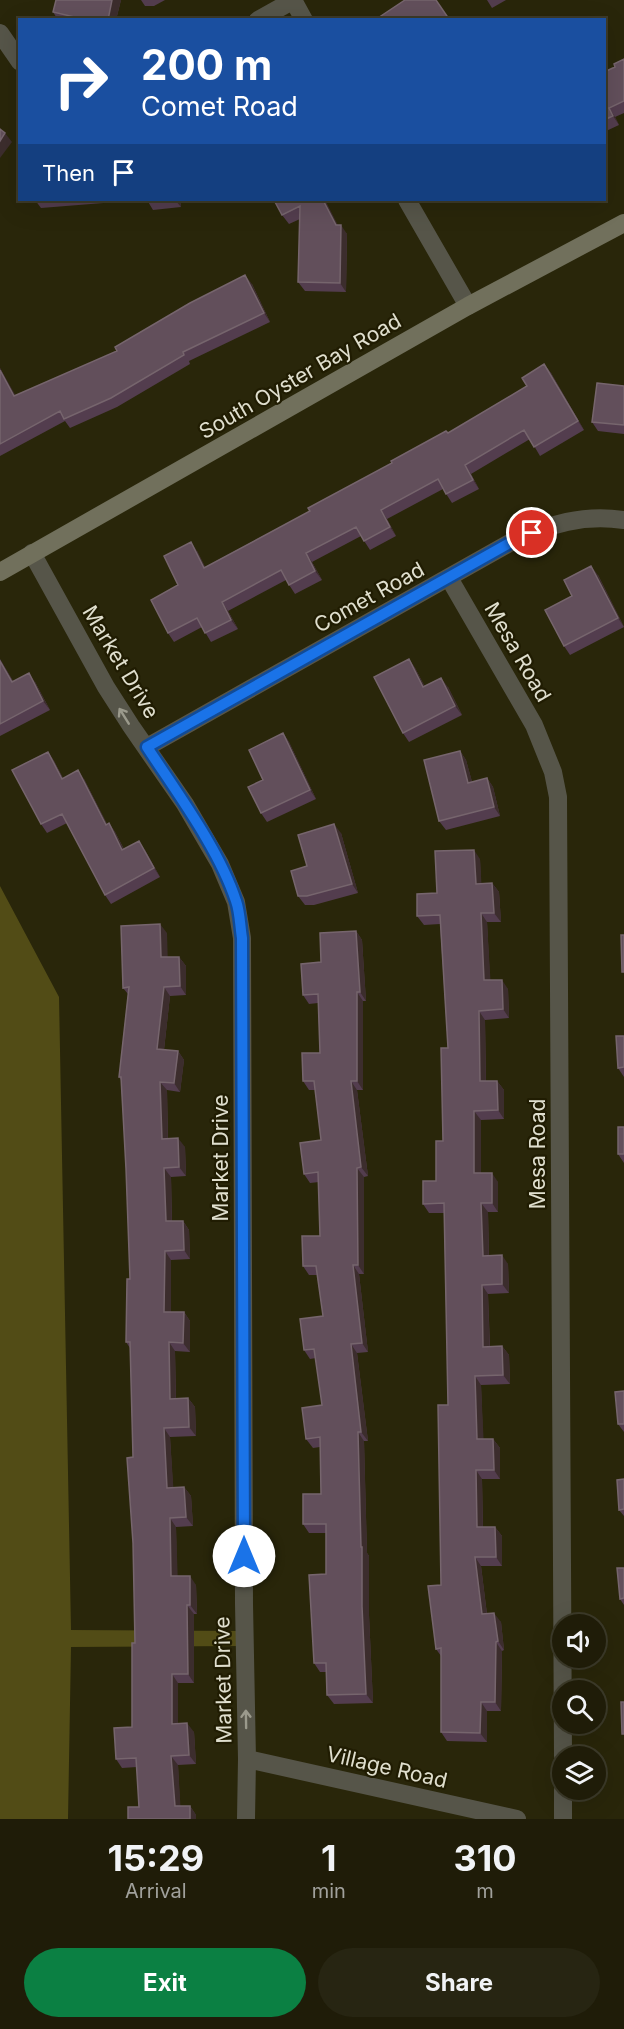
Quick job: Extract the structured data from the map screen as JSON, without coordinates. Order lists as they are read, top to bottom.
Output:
{
  "streets": {
    "main road": ["South Oyster Bay Road"],
    "street": [
      "Comet Road",
      "Mesa Road",
      "Market Drive",
      "Village Road"
    ]
  },
  "crossings": [
    ["South Oyster Bay Road", "Market Drive"],
    ["Comet Road", "Mesa Road"],
    ["Comet Road", "Market Drive"],
    ["Market Drive", "Village Road"]
  ],
  "one_way": ["Market Drive"],
  "page": {
    "turn": ["200 m", "Comet Road"],
    "then": "Then",
    "eta": [
      "15:29",
      "Arrival",
      "1",
      "min",
      "310",
      "m"
    ],
    "buttons": ["Exit", "Share"]
  }
}
